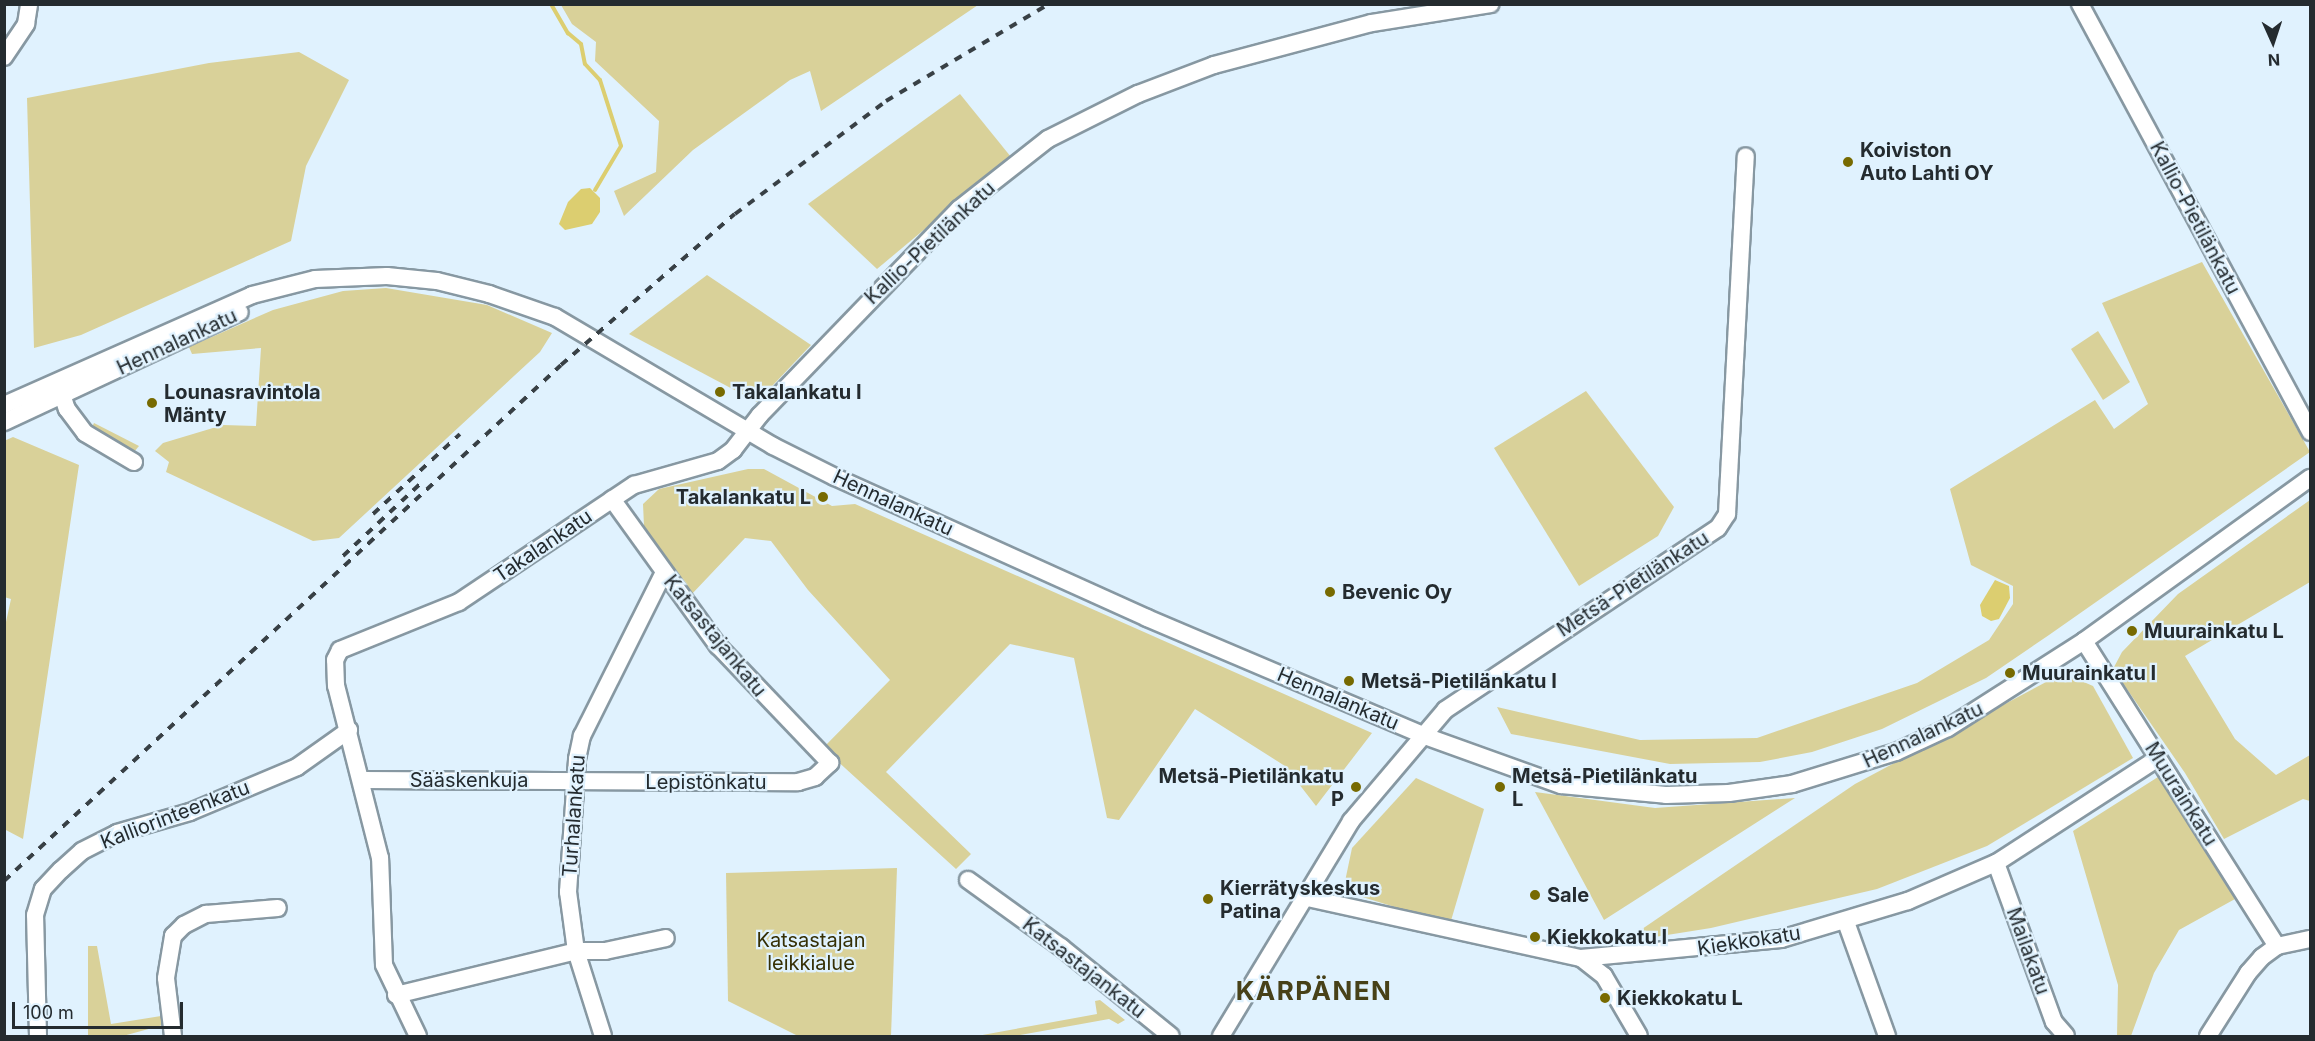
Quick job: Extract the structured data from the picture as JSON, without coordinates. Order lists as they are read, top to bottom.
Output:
{
  "streets": {
    "street": [
      "Kallio-Pietilänkatu",
      "Hennalankatu",
      "Takalankatu",
      "Metsä-Pietilänkatu",
      "Katsastajankatu",
      "Sääskenkuja",
      "Lepistönkatu",
      "Muurainkatu",
      "Kalliorinteenkatu",
      "Turhalankatu",
      "Kiekkokatu",
      "Mailakatu"
    ]
  },
  "crossings": [
    ["Kallio-Pietilänkatu", "Hennalankatu"],
    ["Kallio-Pietilänkatu", "Takalankatu"],
    ["Hennalankatu", "Takalankatu"],
    ["Hennalankatu", "Metsä-Pietilänkatu"],
    ["Hennalankatu", "Muurainkatu"],
    ["Takalankatu", "Katsastajankatu"],
    ["Takalankatu", "Kalliorinteenkatu"],
    ["Metsä-Pietilänkatu", "Kiekkokatu"],
    ["Katsastajankatu", "Lepistönkatu"],
    ["Katsastajankatu", "Turhalankatu"],
    ["Sääskenkuja", "Lepistönkatu"],
    ["Sääskenkuja", "Turhalankatu"],
    ["Lepistönkatu", "Turhalankatu"],
    ["Muurainkatu", "Kiekkokatu"],
    ["Kiekkokatu", "Mailakatu"]
  ],
  "districts": ["KÄRPÄNEN"],
  "parks": ["Katsastajan leikkialue"],
  "places": [
    "Koiviston Auto Lahti OY",
    "Takalankatu I",
    "Lounasravintola Mänty",
    "Takalankatu L",
    "Bevenic Oy",
    "Muurainkatu L",
    "Muurainkatu I",
    "Metsä-Pietilänkatu I",
    "Metsä-Pietilänkatu P",
    "Metsä-Pietilänkatu L",
    "Sale",
    "Kierrätyskeskus Patina",
    "Kiekkokatu I",
    "Kiekkokatu L"
  ],
  "scale_bar": "100 m",
  "north": "bottom"
}
